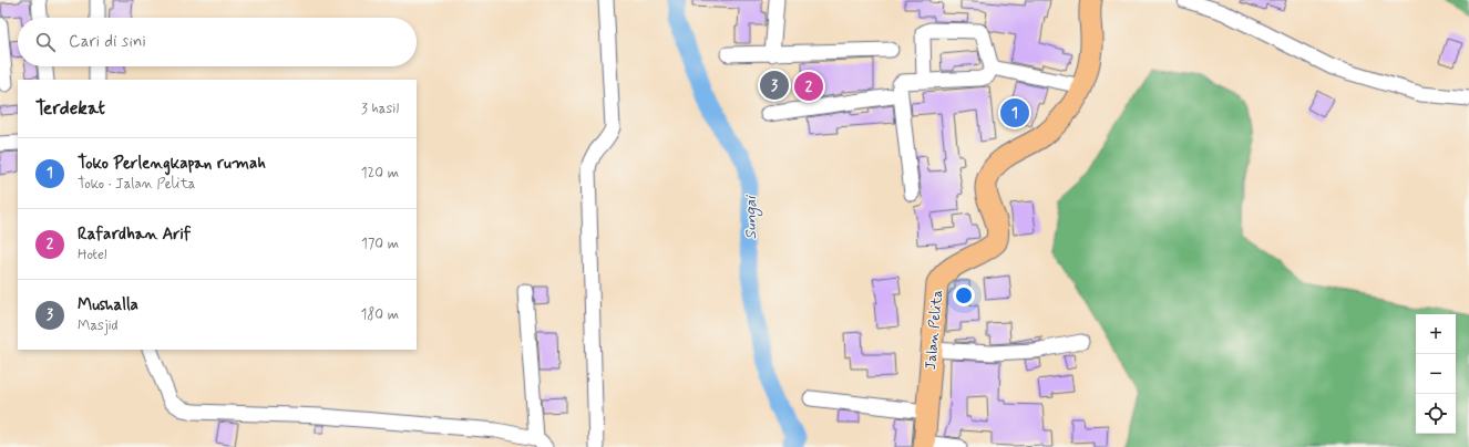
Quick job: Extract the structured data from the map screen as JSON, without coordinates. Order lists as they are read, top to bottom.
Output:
{
  "streets": {
    "highway": ["Jalan Pelita"]
  },
  "water": ["Sungai"],
  "page": {
    "search": "Cari di sini",
    "pins": ["3", "2", "1"],
    "heading": ["Terdekat", "3 hasil"],
    "list": [
      {
        "mark": "1",
        "name": "Toko Perlengkapan rumah",
        "note": "Toko · Jalan Pelita",
        "value": "120 m"
      },
      {
        "mark": "2",
        "name": "Rafardhan Arif",
        "note": "Hotel",
        "value": "170 m"
      },
      {
        "mark": "3",
        "name": "Mushalla",
        "note": "Masjid",
        "value": "180 m"
      }
    ],
    "map_buttons": ["+", "−"]
  }
}
